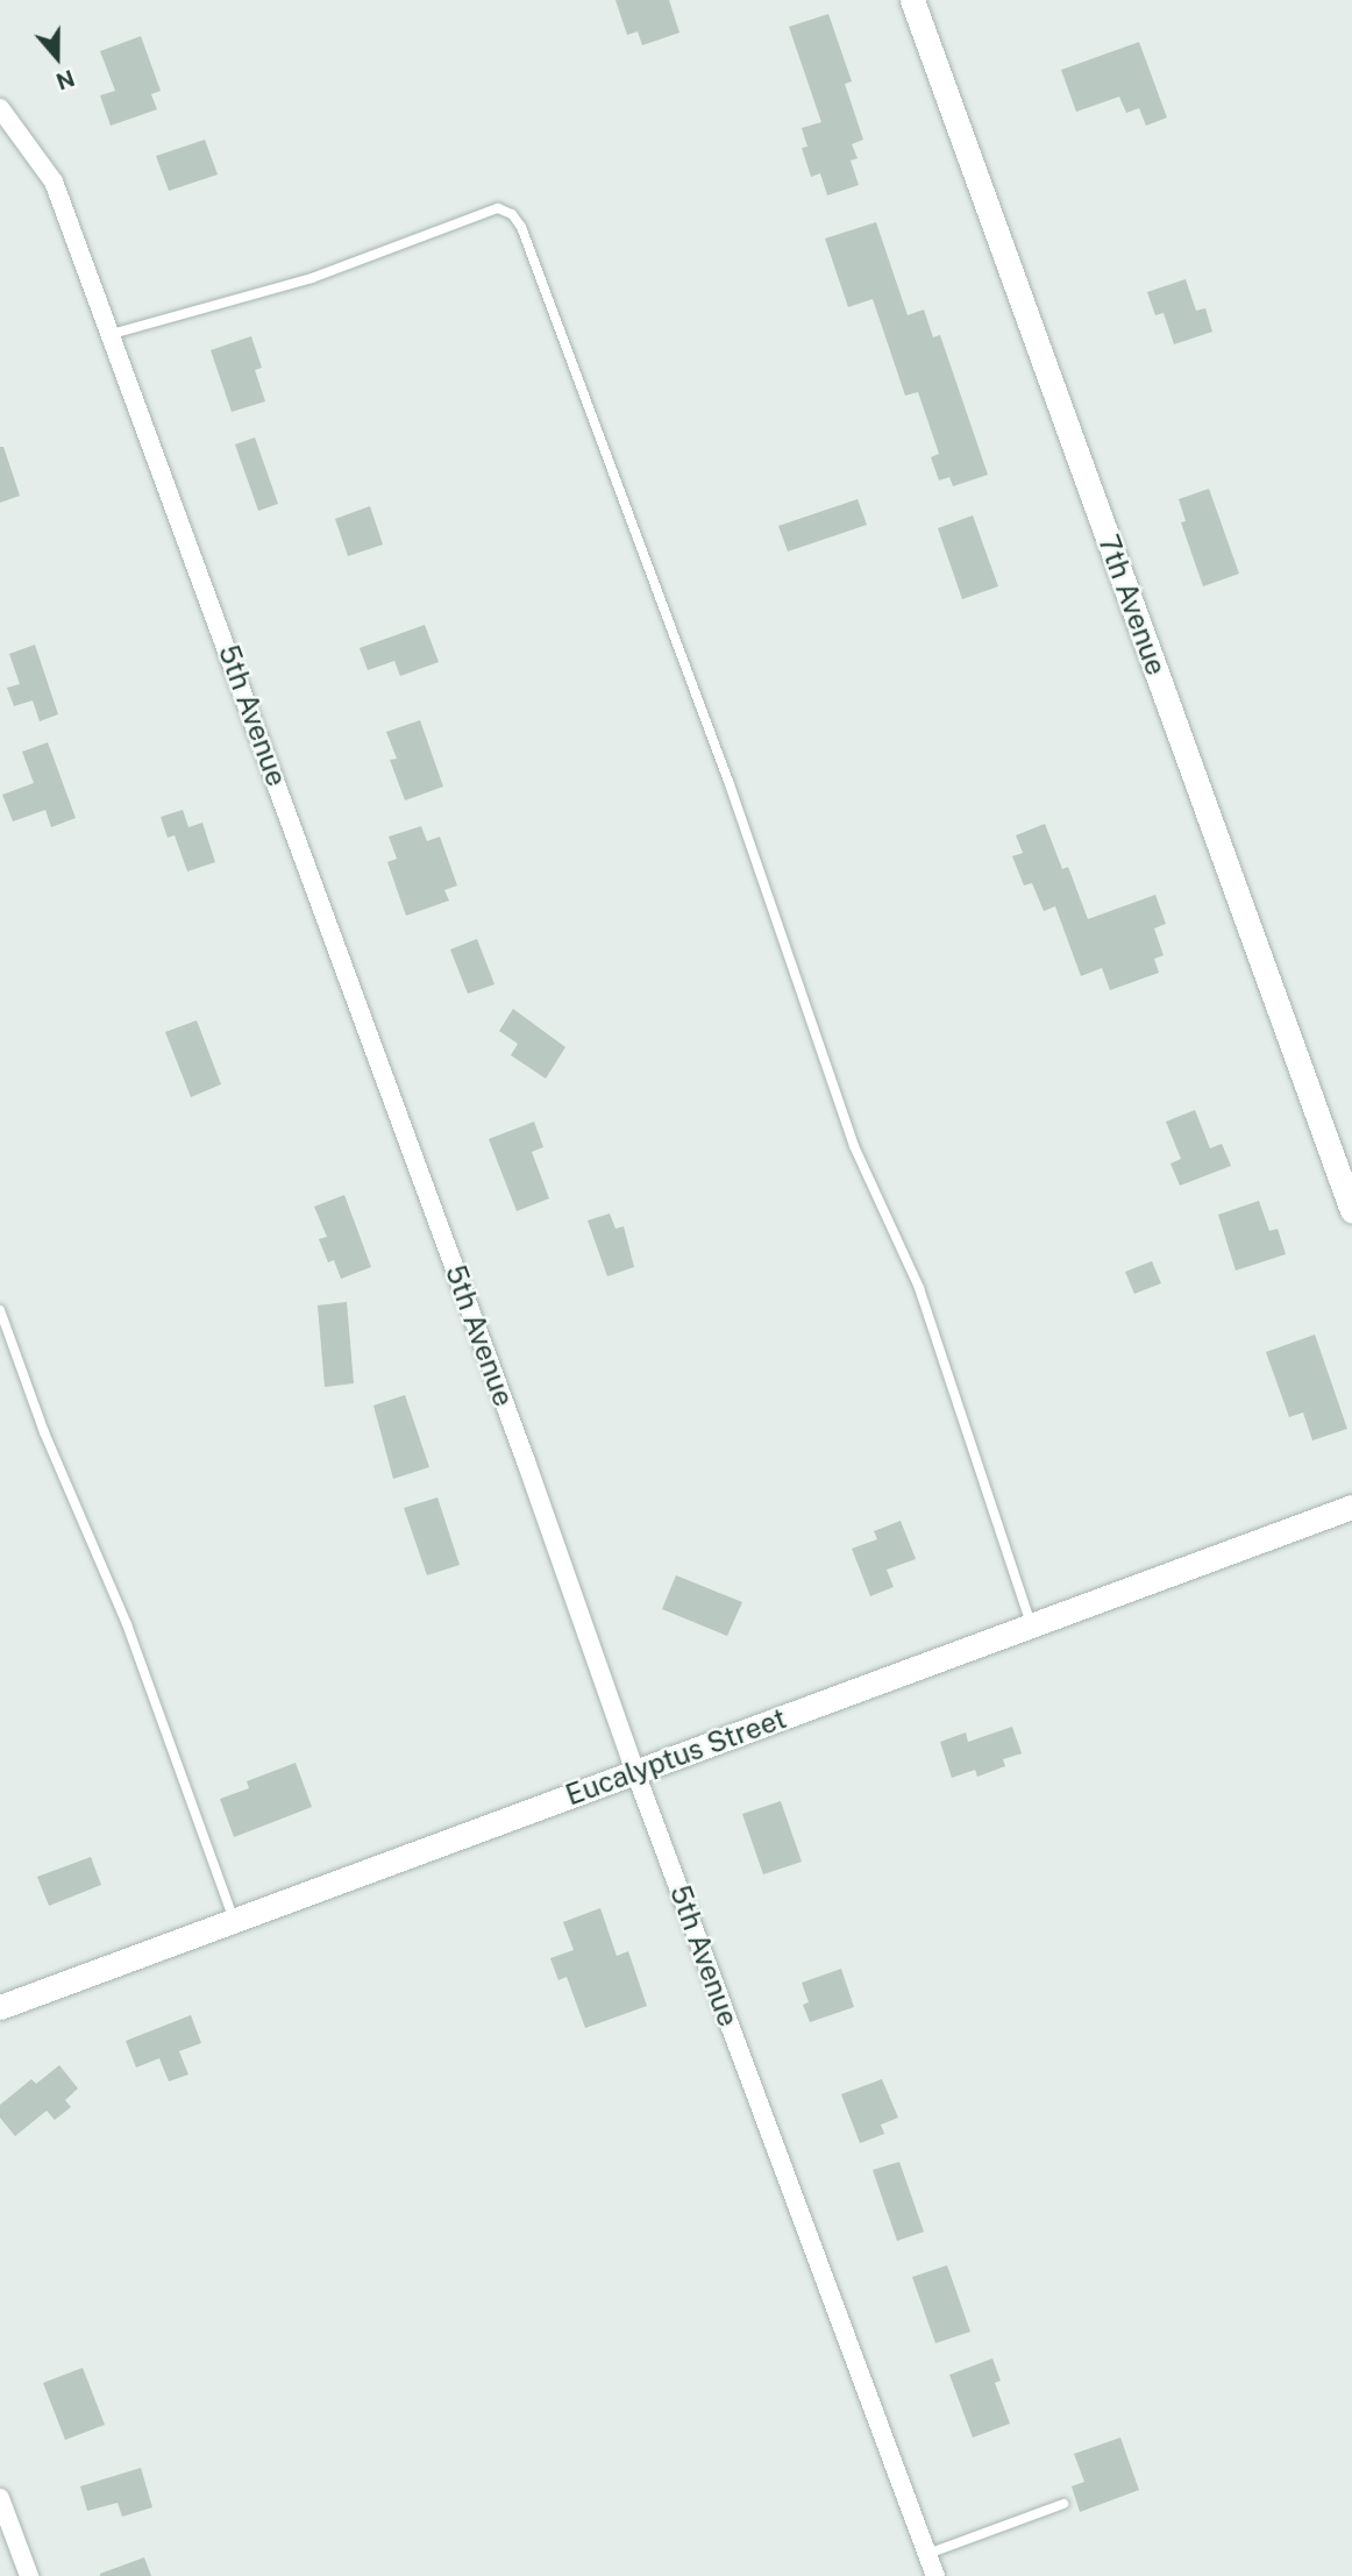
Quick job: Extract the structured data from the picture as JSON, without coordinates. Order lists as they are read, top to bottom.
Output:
{
  "streets": {
    "main road": ["7th Avenue", "Eucalyptus Street"],
    "street": ["5th Avenue"]
  },
  "crossings": [
    ["5th Avenue", "Eucalyptus Street"]
  ],
  "north": "bottom"
}
